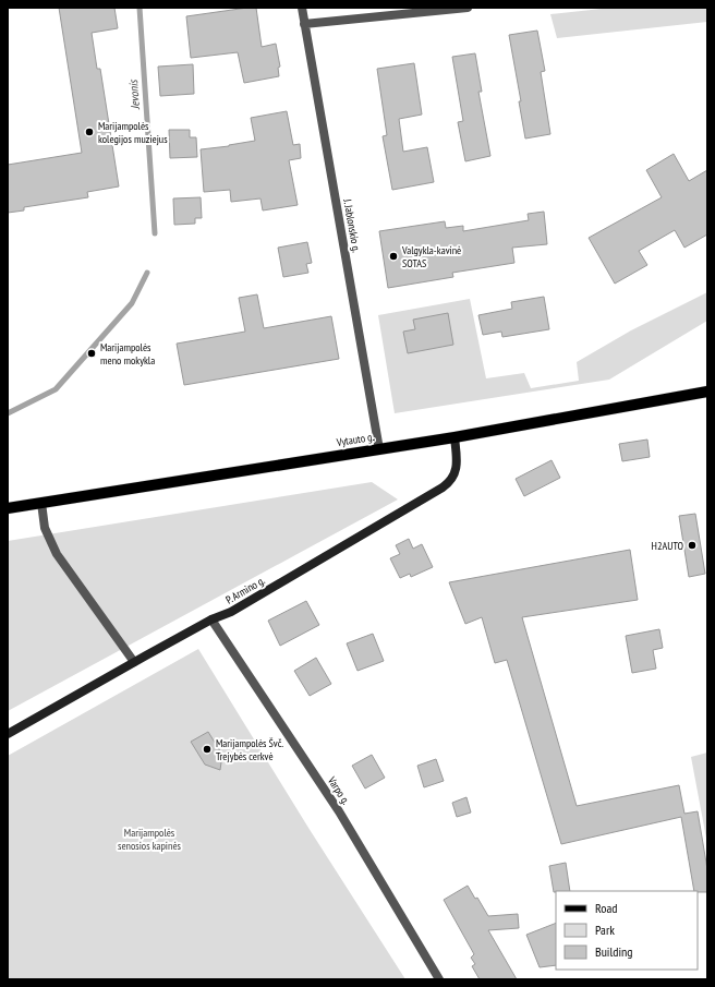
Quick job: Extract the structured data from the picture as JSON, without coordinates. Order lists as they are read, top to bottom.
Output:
{
  "streets": {
    "main road": ["Vytauto g.", "P. Armino g."],
    "street": ["J. Jablonskio g.", "Varpo g."]
  },
  "crossings": [
    ["J. Jablonskio g.", "Vytauto g."],
    ["Vytauto g.", "P. Armino g."],
    ["P. Armino g.", "Varpo g."]
  ],
  "water": ["Jevonis"],
  "parks": ["Marijampolės senosios kapinės"],
  "places": [
    "Marijampolės kolegijos muziejus",
    "Valgykla-kavinė SOTAS",
    "Marijampolės meno mokykla",
    "H2AUTO",
    "Marijampolės Švč. Trejybės cerkvė"
  ],
  "legend": ["Road", "Park", "Building"]
}
